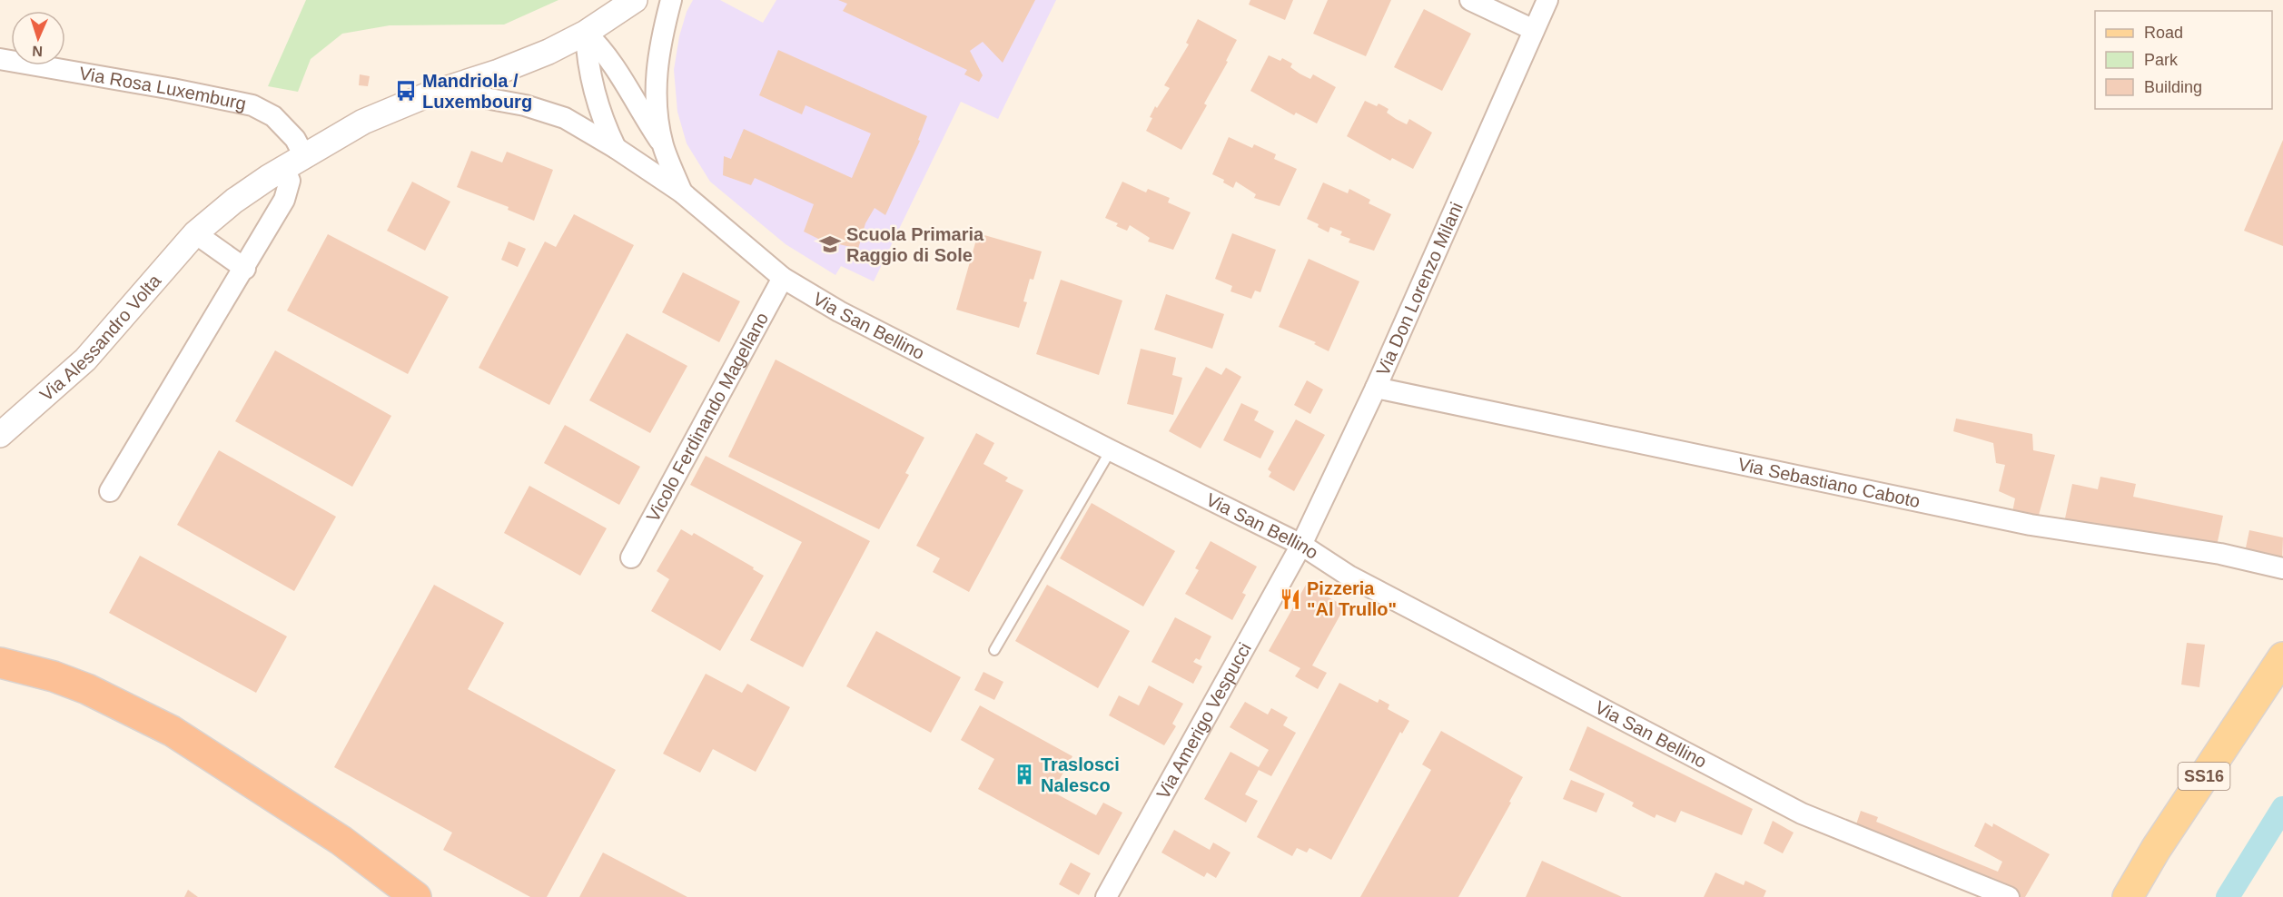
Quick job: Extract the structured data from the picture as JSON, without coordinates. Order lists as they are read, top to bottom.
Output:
{
  "streets": {
    "main road": ["SS16"],
    "street": [
      "Via Rosa Luxemburg",
      "Via Don Lorenzo Milani",
      "Via San Bellino",
      "Via Alessandro Volta",
      "Vicolo Ferdinando Magellano",
      "Via Sebastiano Caboto",
      "Via Amerigo Vespucci"
    ]
  },
  "crossings": [
    ["Via Rosa Luxemburg", "Via Alessandro Volta"],
    ["Via Don Lorenzo Milani", "Via San Bellino"],
    ["Via Don Lorenzo Milani", "Via Sebastiano Caboto"],
    ["Via Don Lorenzo Milani", "Via Amerigo Vespucci"],
    ["Via San Bellino", "Via Alessandro Volta"],
    ["Via San Bellino", "Vicolo Ferdinando Magellano"],
    ["Via San Bellino", "Via Amerigo Vespucci"]
  ],
  "places": {
    "bus stop": ["Mandriola / Luxembourg"],
    "school or university": ["Scuola Primaria Raggio di Sole"],
    "restaurant": ["Pizzeria \"Al Trullo\""],
    "building": ["Traslosci Nalesco"]
  },
  "legend": ["Road", "Park", "Building"],
  "north": "bottom"
}
